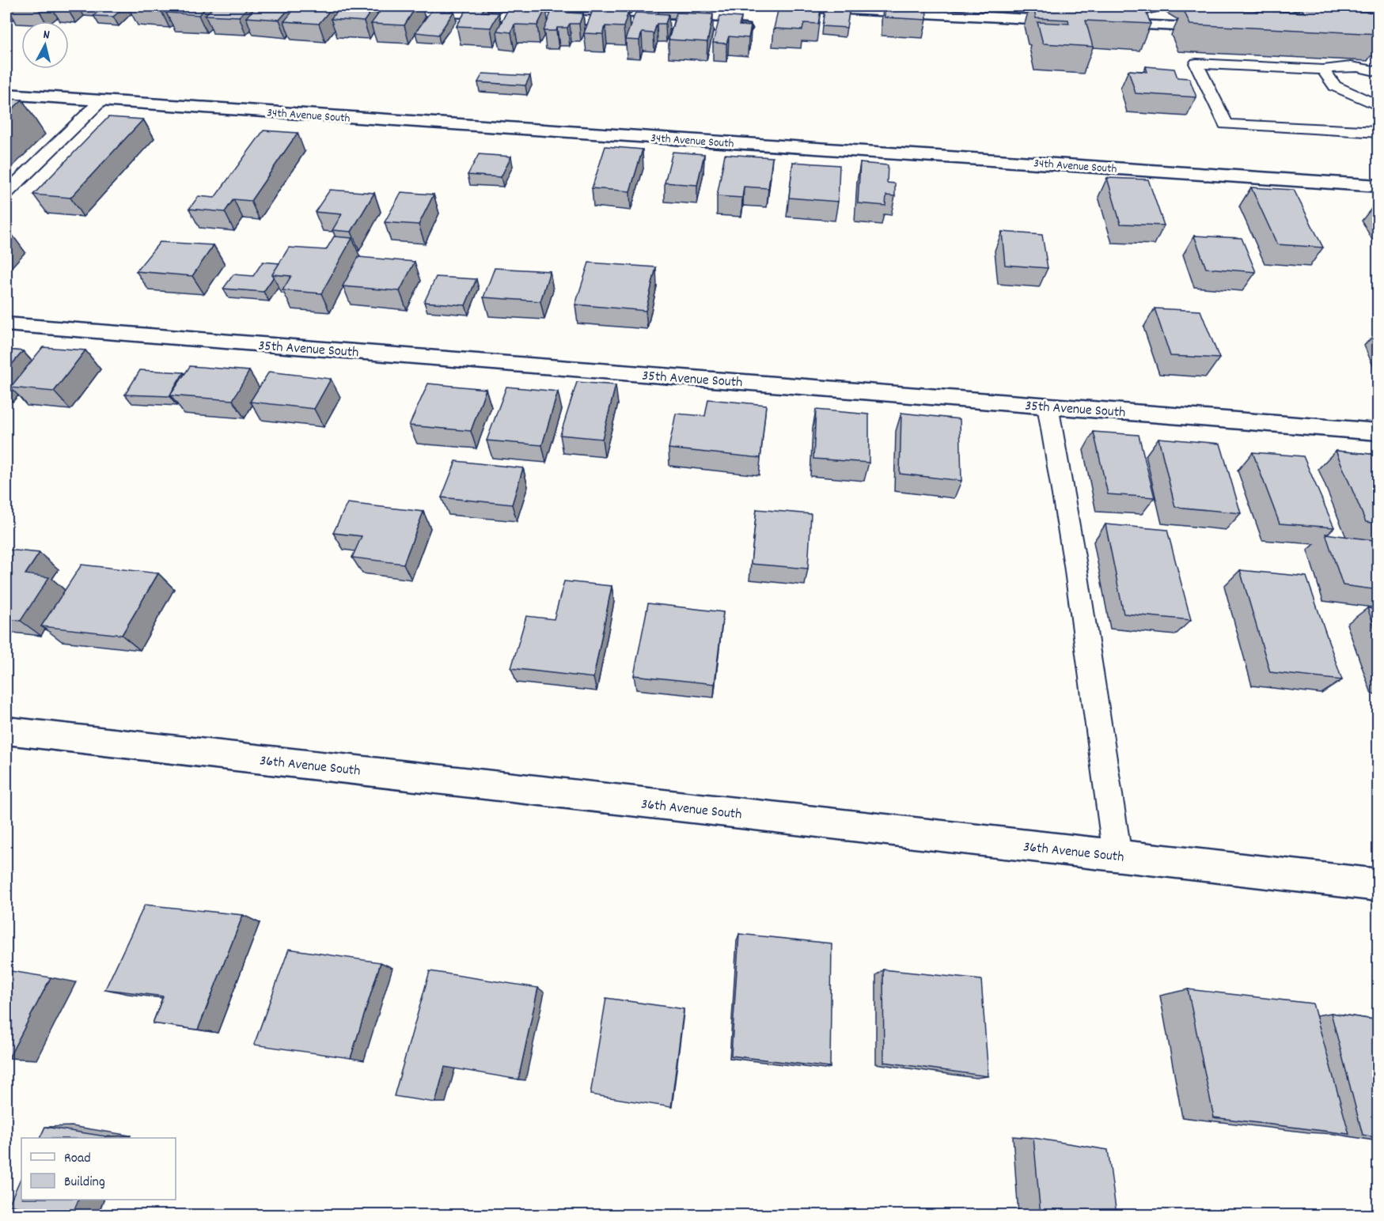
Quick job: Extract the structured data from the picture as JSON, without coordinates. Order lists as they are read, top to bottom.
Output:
{
  "streets": {
    "street": ["34th Avenue South", "35th Avenue South", "36th Avenue South"]
  },
  "legend": ["Road", "Building"],
  "north": "top"
}
